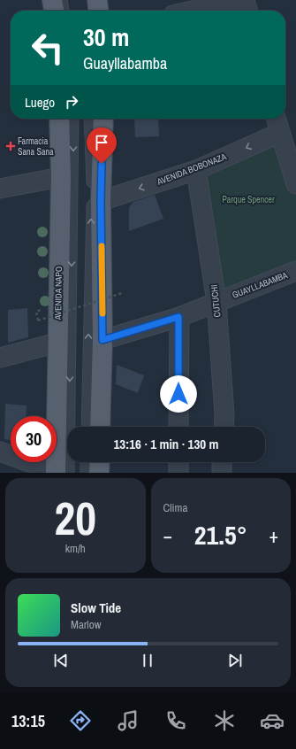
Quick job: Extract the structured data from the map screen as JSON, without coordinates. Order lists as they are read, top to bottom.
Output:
{
  "streets": {
    "main road": ["AVENIDA NAPO"],
    "street": ["AVENIDA BOBONAZA", "GUAYLLABAMBA", "CUTUCHI"]
  },
  "crossings": [
    ["AVENIDA BOBONAZA", "CUTUCHI"],
    ["GUAYLLABAMBA", "CUTUCHI"]
  ],
  "one_way": ["AVENIDA BOBONAZA"],
  "parks": ["Parque Spencer"],
  "places": {
    "health": ["Farmacia Sana Sana"]
  },
  "page": {
    "turn": ["30 m", "Guayllabamba"],
    "then": "Luego",
    "limit": "30",
    "trip": "13:16 · 1 min · 130 m",
    "tile": [
      ["20", "km/h"],
      "Clima"
    ],
    "heat": ["−", "21.5°", "+"],
    "song": ["Slow Tide", "Marlow"],
    "tabs": "13:15"
  }
}
